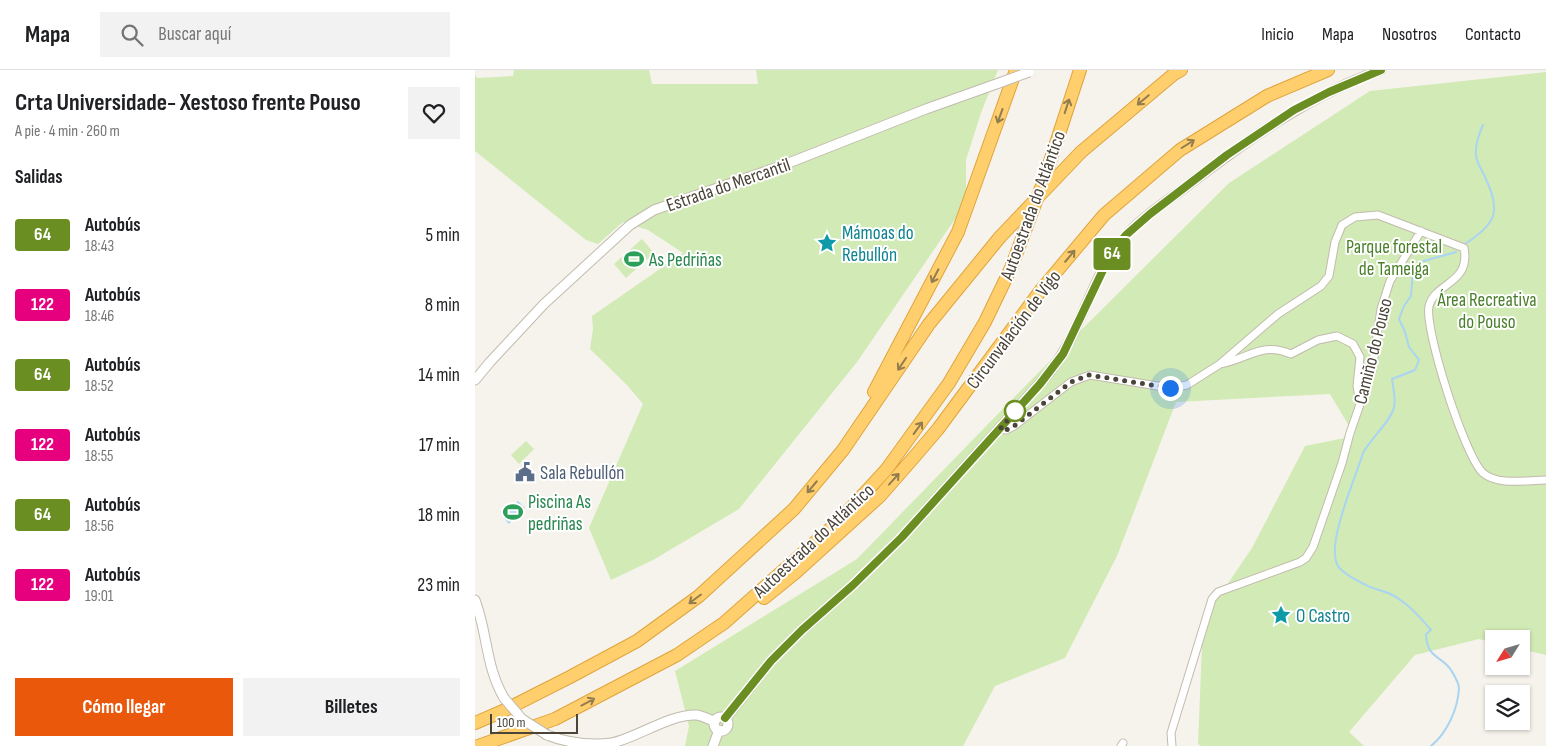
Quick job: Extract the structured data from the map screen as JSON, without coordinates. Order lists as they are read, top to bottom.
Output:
{
  "streets": {
    "highway": ["Autoestrada do Atlántico", "Circunvalación de Vigo"],
    "street": ["Estrada do Mercantil", "Camiño do Pouso"]
  },
  "crossings": [
    ["Estrada do Mercantil", "Autoestrada do Atlántico"],
    ["Autoestrada do Atlántico", "Circunvalación de Vigo"]
  ],
  "one_way": ["Circunvalación de Vigo"],
  "parks": ["Parque forestal de Tameiga", "Área Recreativa do Pouso"],
  "places": {
    "place": ["Mámoas do Rebullón", "O Castro"],
    "sports": ["As Pedriñas", "Piscina As pedriñas"],
    "public building": ["Sala Rebullón"]
  },
  "lines": ["bus line 64"],
  "scale_bar": "100 m",
  "north": "bottom left",
  "page": {
    "header": "Mapa",
    "search": "Buscar aquí",
    "nav": [
      "Inicio",
      "Mapa",
      "Nosotros",
      "Contacto"
    ],
    "heading": [
      ["Crta Universidade- Xestoso frente Pouso", "A pie · 4 min · 260 m"],
      "Salidas"
    ],
    "on_map": "64",
    "list": [
      {
        "mark": "64",
        "name": "Autobús",
        "note": "18:43",
        "value": "5 min"
      },
      {
        "mark": "122",
        "name": "Autobús",
        "note": "18:46",
        "value": "8 min"
      },
      {
        "mark": "64",
        "name": "Autobús",
        "note": "18:52",
        "value": "14 min"
      },
      {
        "mark": "122",
        "name": "Autobús",
        "note": "18:55",
        "value": "17 min"
      },
      {
        "mark": "64",
        "name": "Autobús",
        "note": "18:56",
        "value": "18 min"
      },
      {
        "mark": "122",
        "name": "Autobús",
        "note": "19:01",
        "value": "23 min"
      }
    ],
    "buttons": ["Cómo llegar", "Billetes"],
    "scale": "100 m"
  }
}
